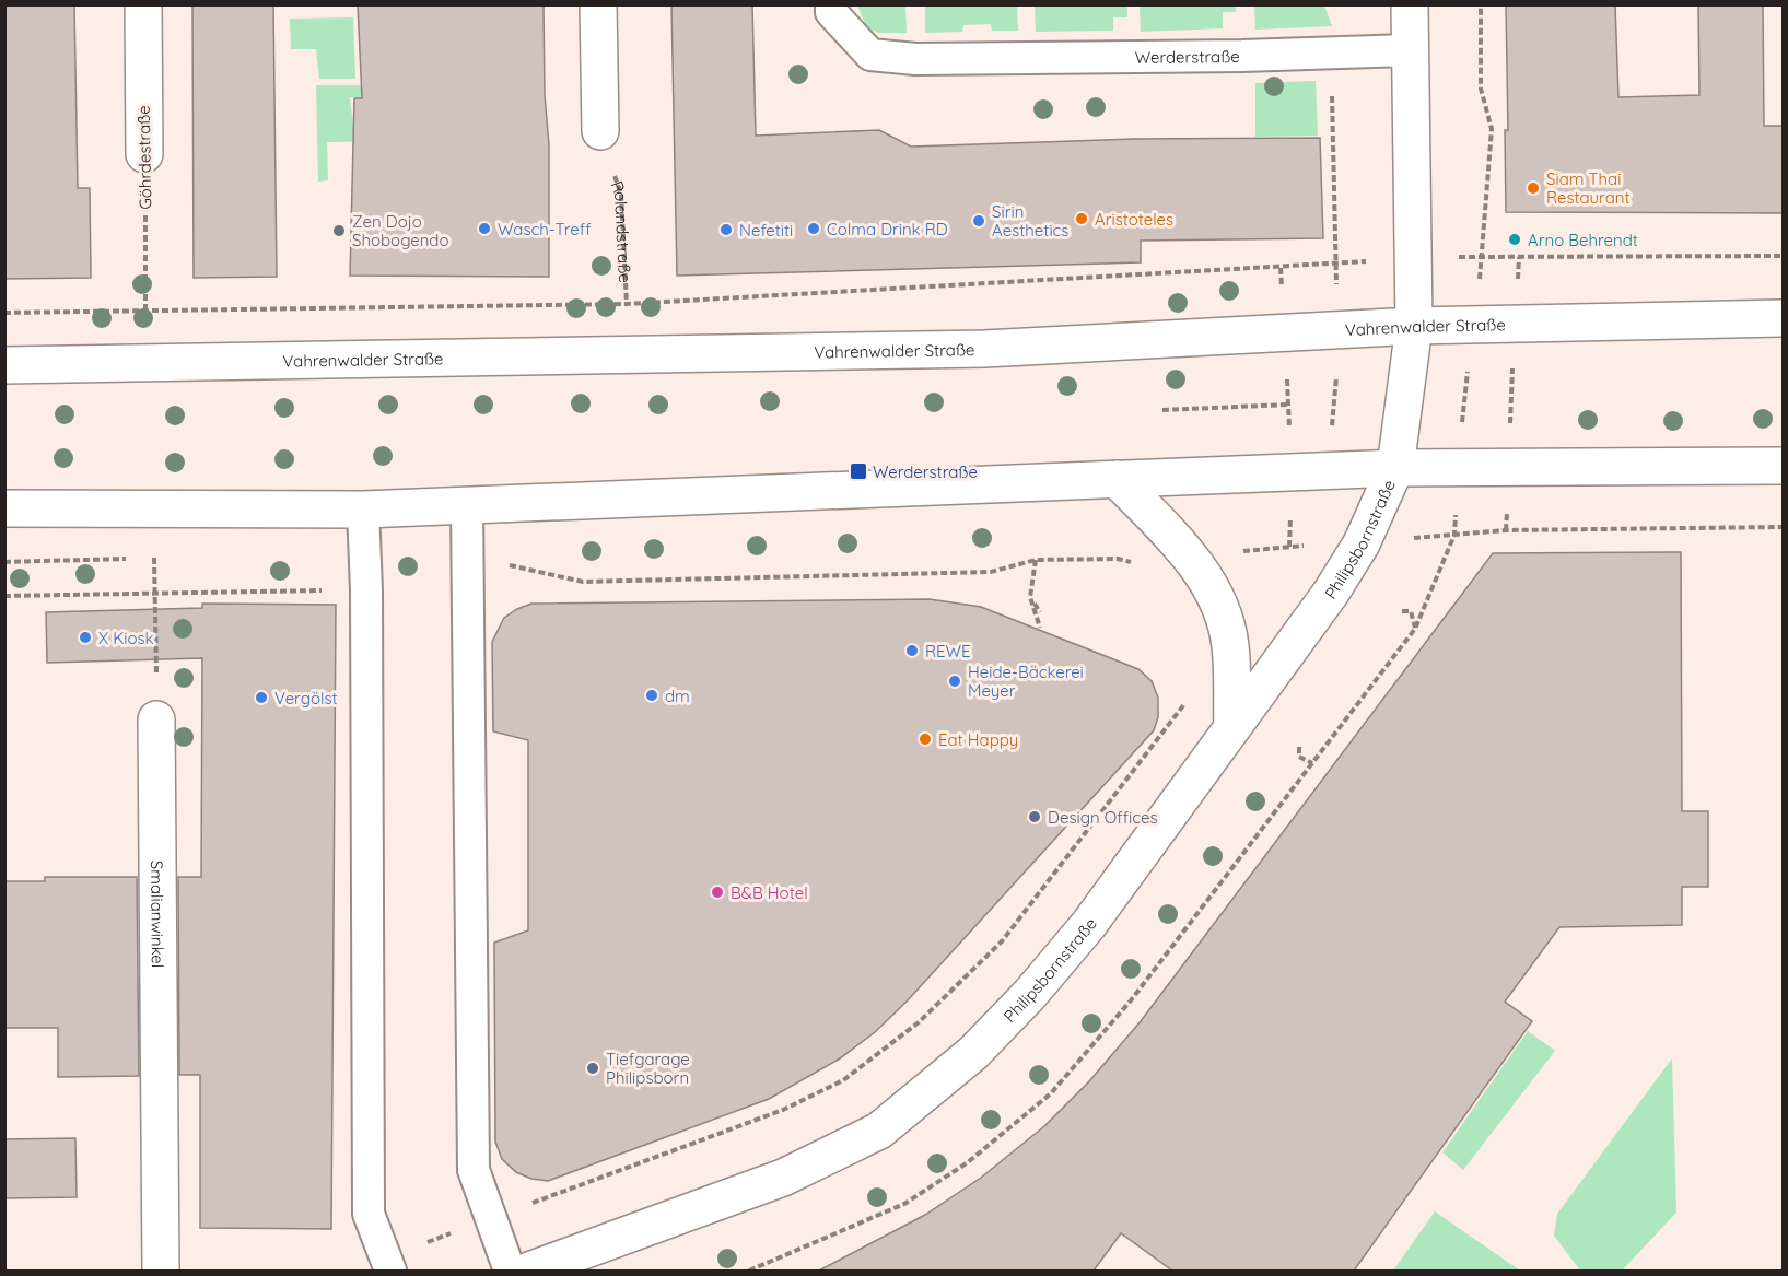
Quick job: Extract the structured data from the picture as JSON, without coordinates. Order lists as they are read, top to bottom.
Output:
{
  "streets": {
    "main road": [
      "Göhrdestraße",
      "Vahrenwalder Straße",
      "Philipsbornstraße",
      "Smalianwinkel"
    ],
    "lane": ["Werderstraße"],
    "path": ["Rolandstraße"]
  },
  "places": {
    "other": [
      "Siam Thai Restaurant",
      "Aristoteles",
      "Sirin Aesthetics",
      "Wasch-Treff",
      "Colma Drink RD",
      "Nefetiti",
      "Zen Dojo Shobogendo",
      "Arno Behrendt",
      "X Kiosk",
      "REWE",
      "Heide-Bäckerei Meyer",
      "dm",
      "Vergölst",
      "Eat Happy",
      "Design Offices",
      "B&B Hotel",
      "Tiefgarage Philipsborn"
    ],
    "transit": ["Werderstraße"]
  }
}
